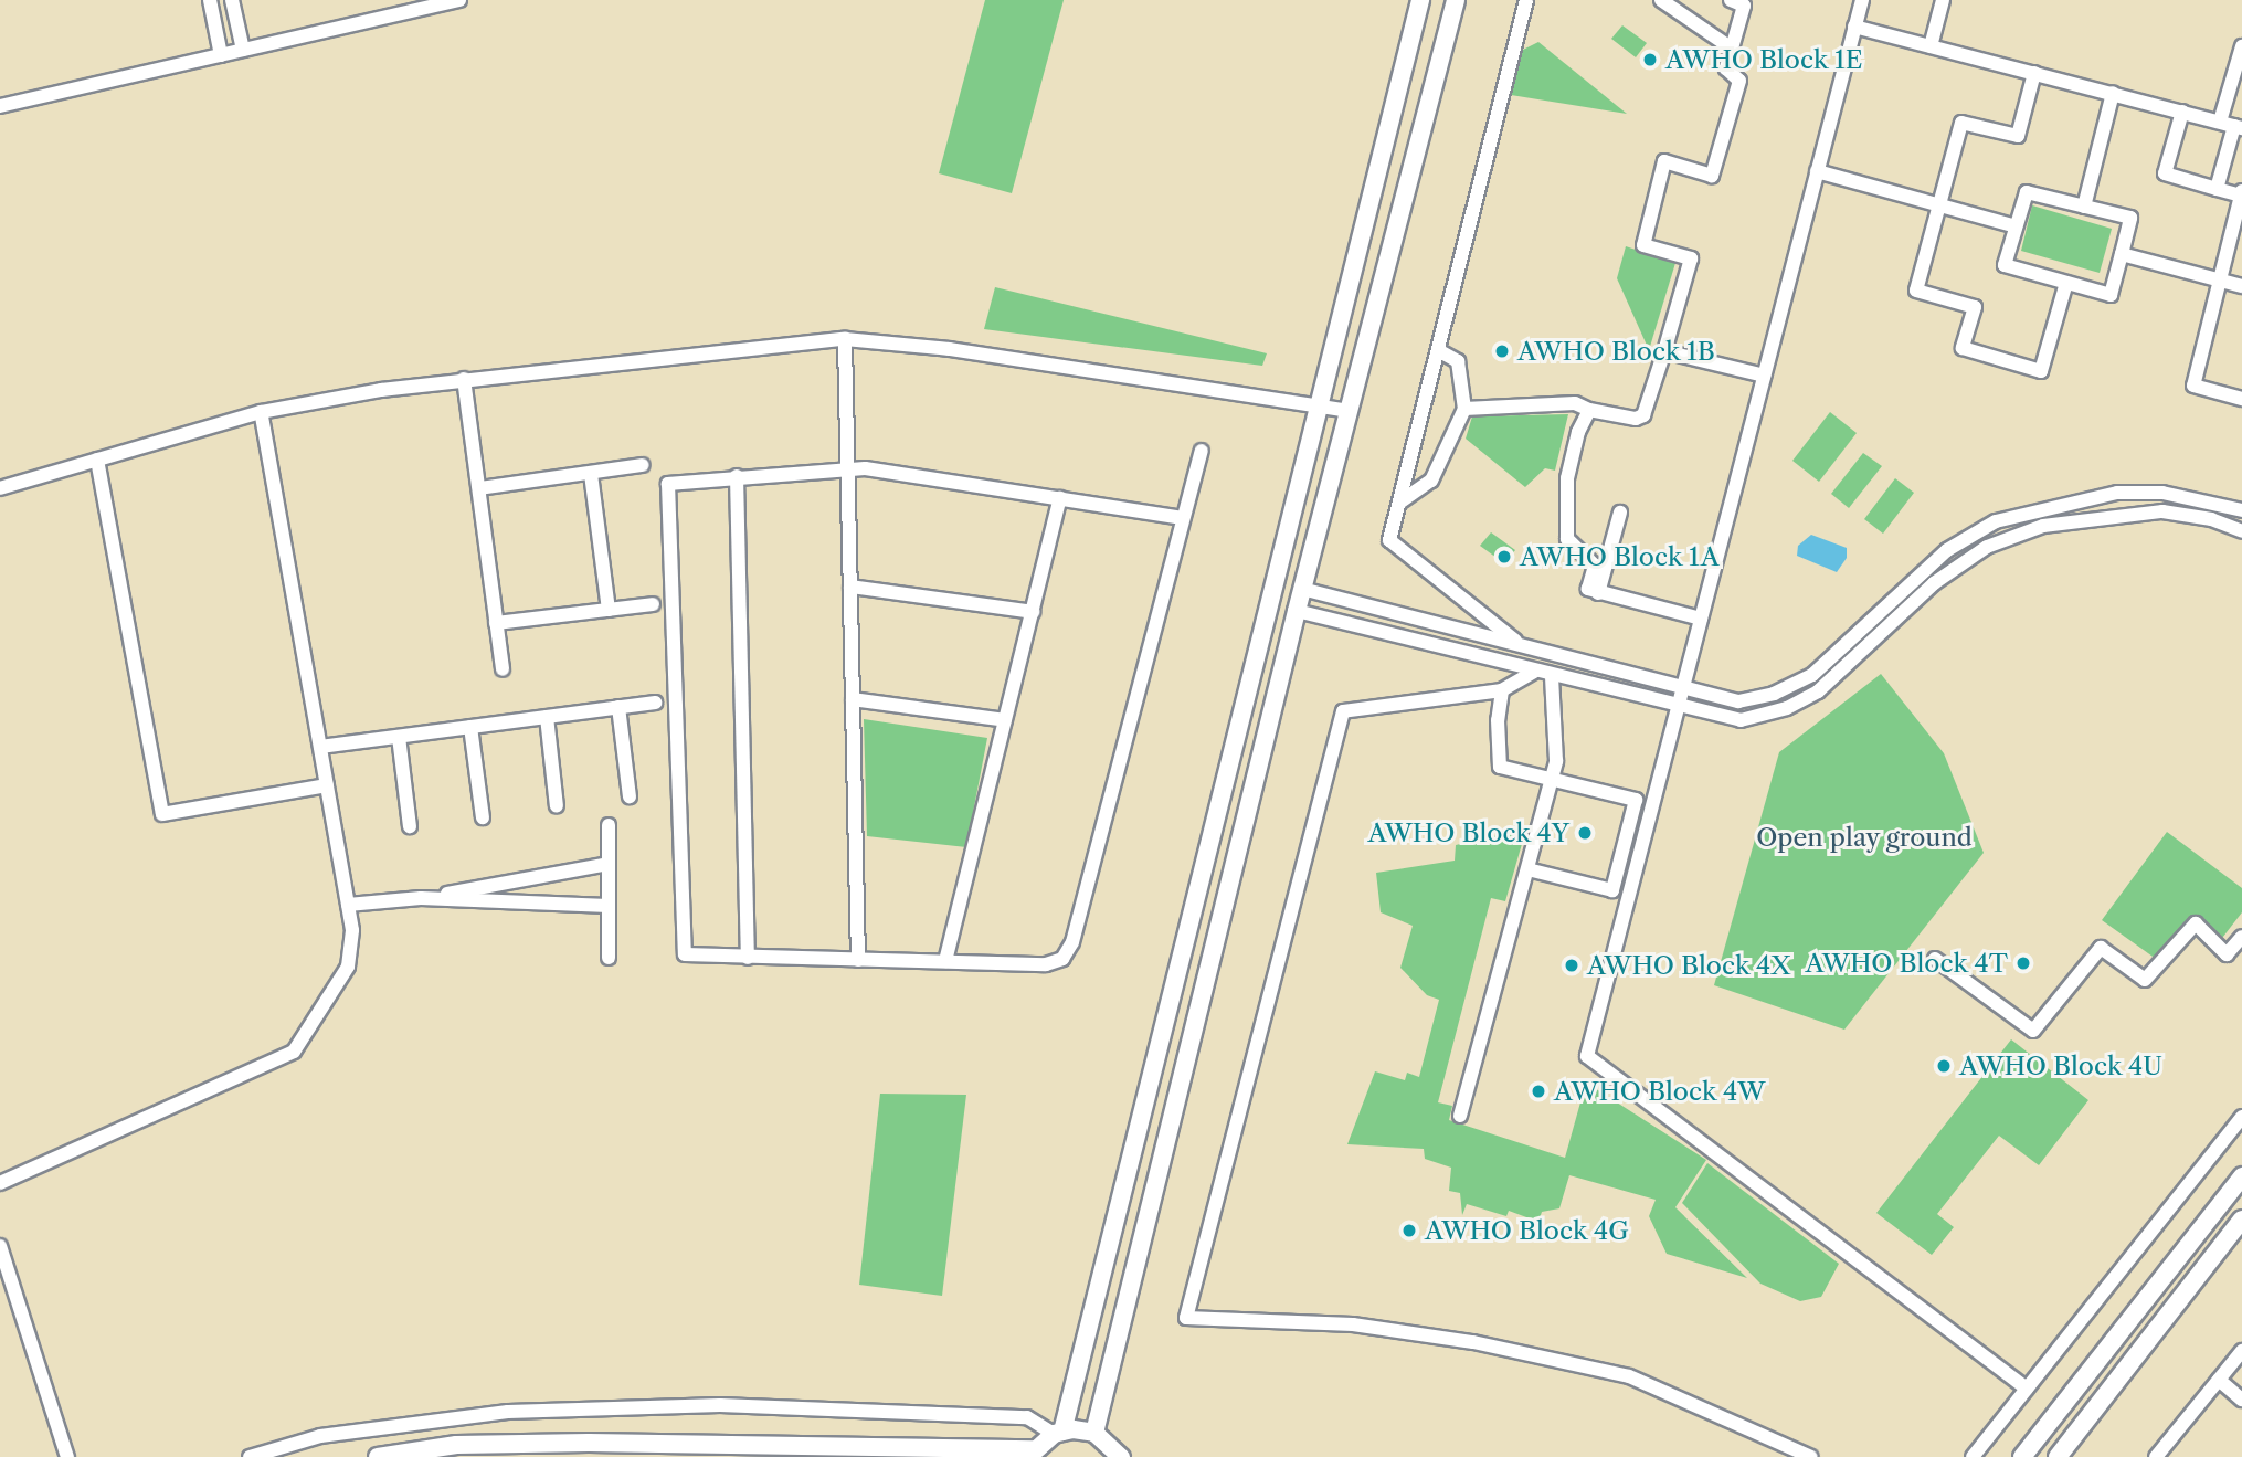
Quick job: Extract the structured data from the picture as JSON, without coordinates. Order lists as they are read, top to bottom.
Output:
{
  "parks": ["Open play ground"],
  "places": [
    "AWHO Block 1E",
    "AWHO Block 1B",
    "AWHO Block 1A",
    "AWHO Block 4Y",
    "AWHO Block 4T",
    "AWHO Block 4X",
    "AWHO Block 4U",
    "AWHO Block 4W",
    "AWHO Block 4G"
  ]
}
